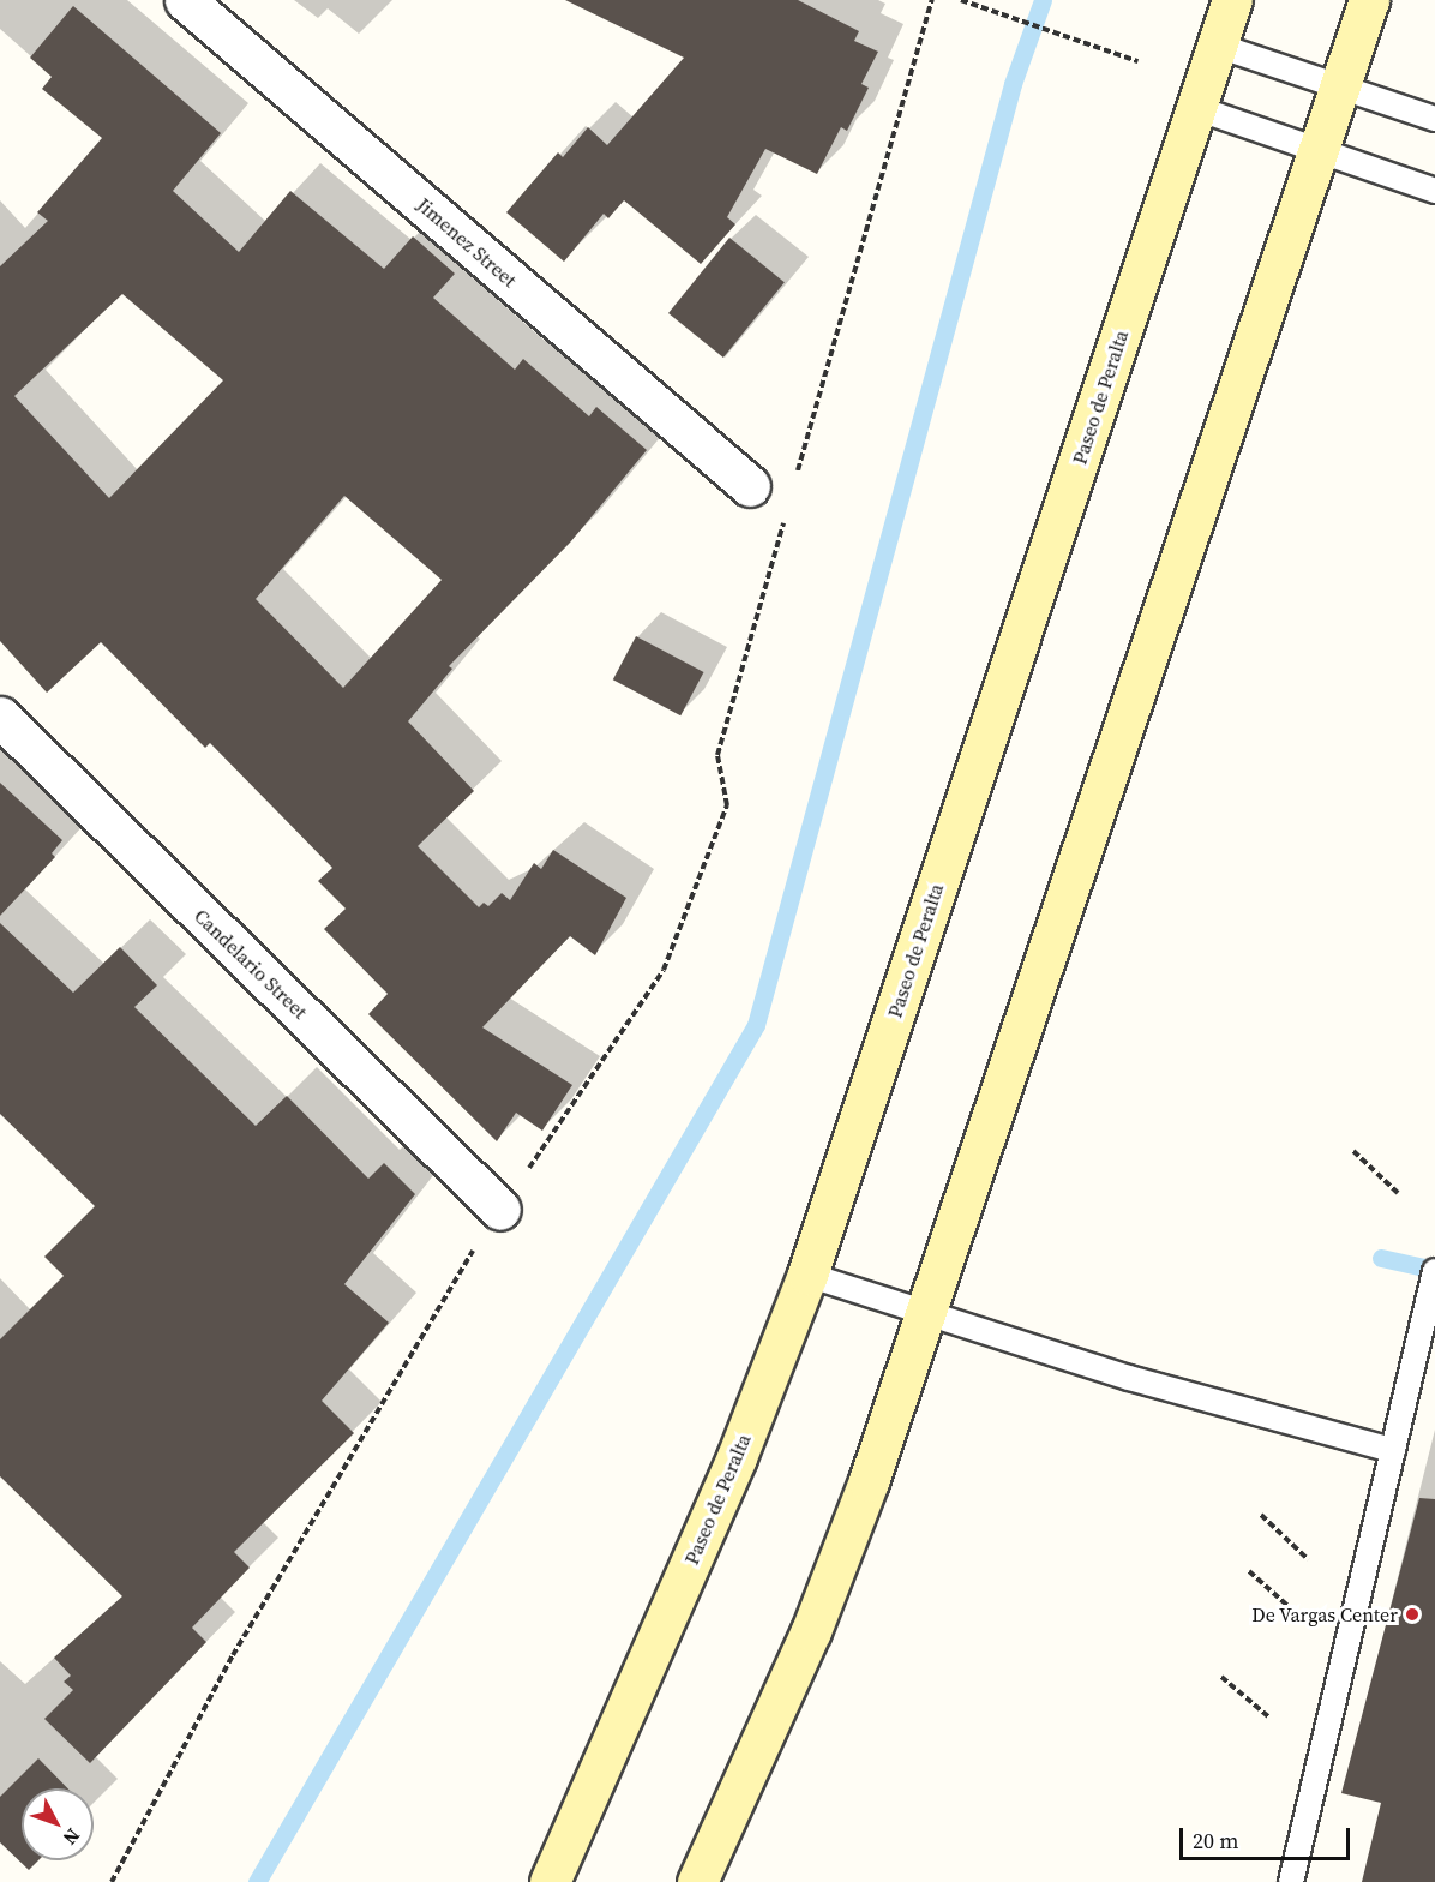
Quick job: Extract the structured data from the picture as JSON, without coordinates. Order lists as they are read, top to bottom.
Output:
{
  "streets": {
    "main road": ["Paseo de Peralta"],
    "street": ["Jimenez Street", "Candelario Street"]
  },
  "places": ["De Vargas Center"],
  "scale_bar": "20 m",
  "north": "bottom right"
}
